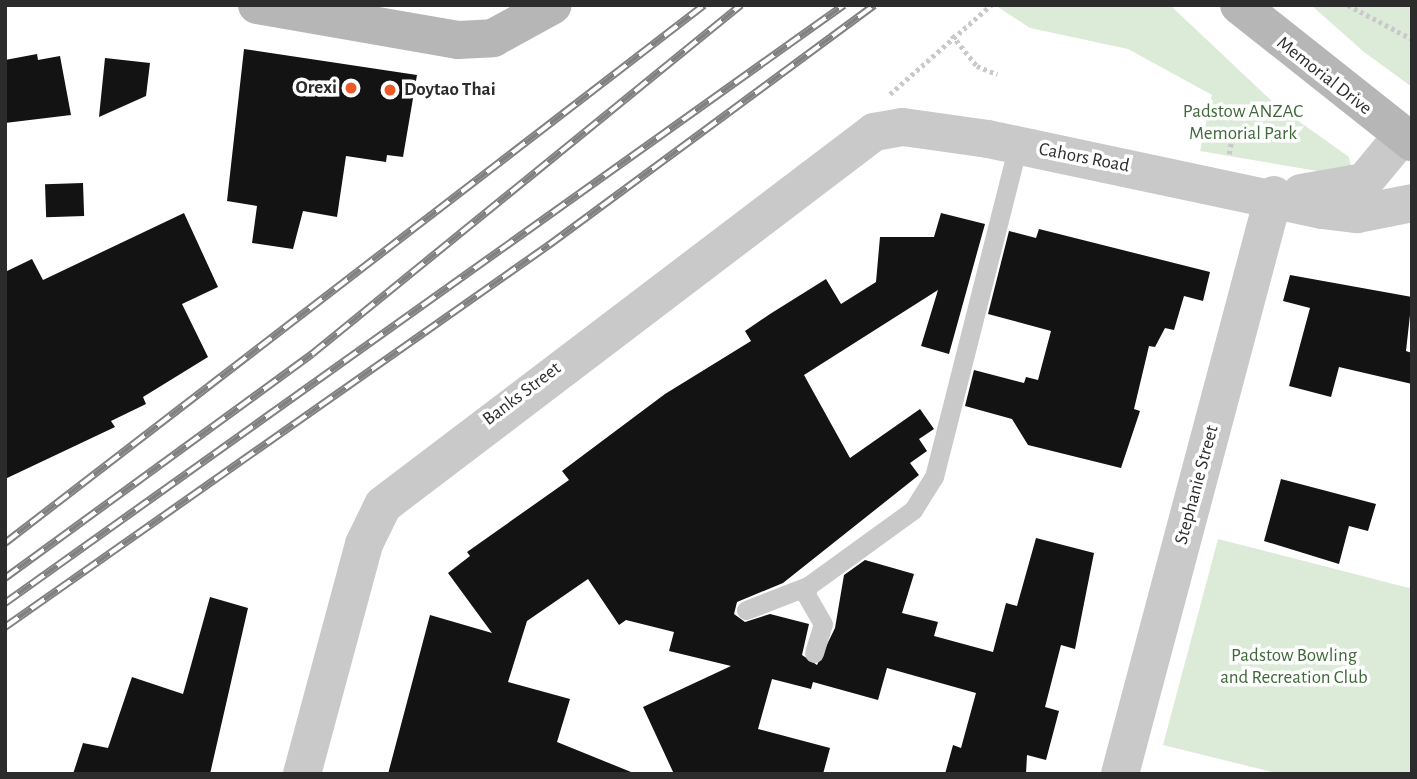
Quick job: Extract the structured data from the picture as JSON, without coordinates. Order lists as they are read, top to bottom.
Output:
{
  "streets": {
    "main road": ["Memorial Drive"],
    "street": ["Cahors Road", "Banks Street", "Stephanie Street"]
  },
  "crossings": [
    ["Memorial Drive", "Cahors Road"],
    ["Cahors Road", "Banks Street"],
    ["Cahors Road", "Stephanie Street"]
  ],
  "parks": ["Padstow ANZAC Memorial Park", "Padstow Bowling and Recreation Club"],
  "places": ["Orexi", "Doytao Thai"]
}
